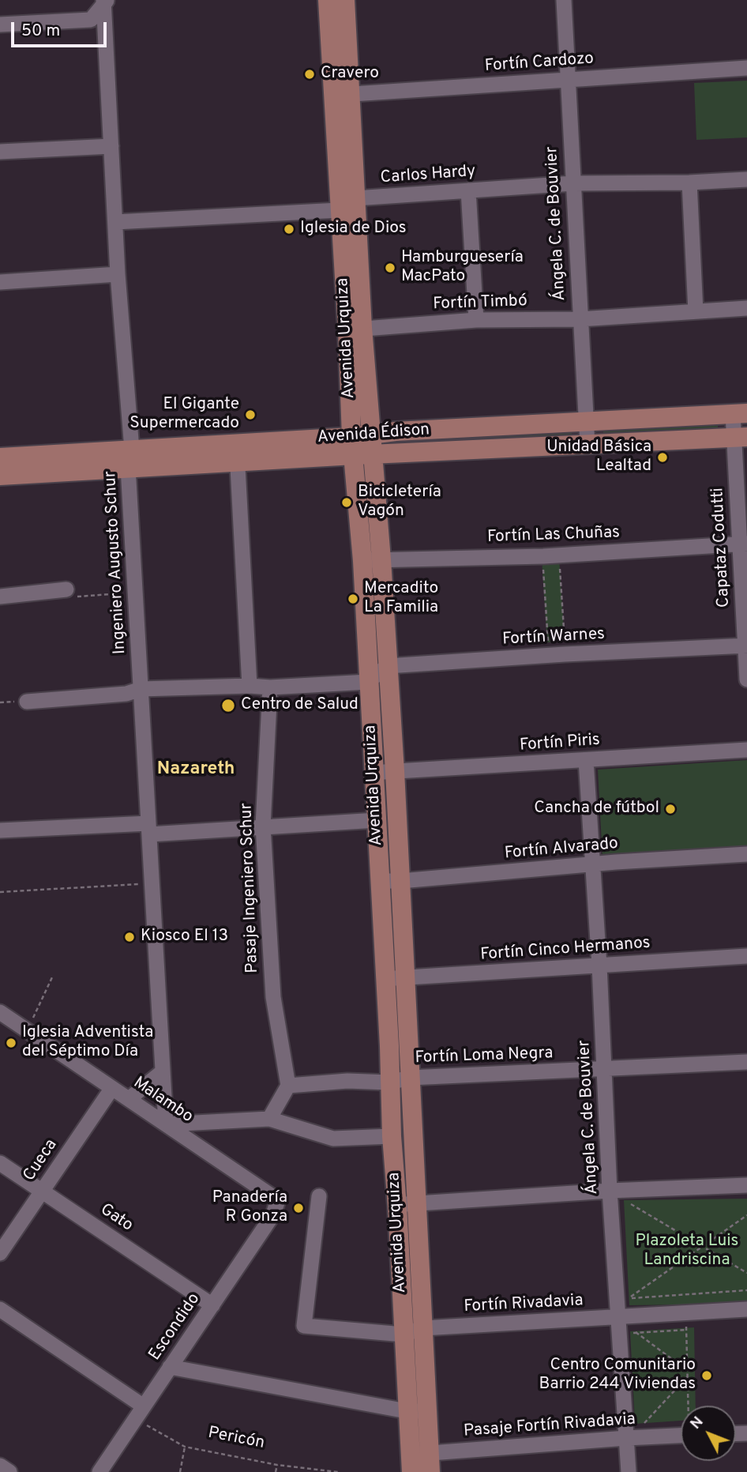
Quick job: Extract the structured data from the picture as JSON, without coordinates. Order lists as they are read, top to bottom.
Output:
{
  "streets": {
    "main road": ["Avenida Urquiza", "Avenida Édison"],
    "street": [
      "Fortín Cardozo",
      "Carlos Hardy",
      "Ángela C. de Bouvier",
      "Fortín Timbó",
      "Fortín Las Chuñas",
      "Capataz Codutti",
      "Ingeniero Augusto Schur",
      "Fortín Warnes",
      "Fortín Piris",
      "Fortín Alvarado",
      "Pasaje Ingeniero Schur",
      "Fortín Cinco Hermanos",
      "Fortín Loma Negra",
      "Malambo",
      "Cueca",
      "Gato",
      "Fortín Rivadavia",
      "Escondido",
      "Pasaje Fortín Rivadavia"
    ],
    "path": ["Pericón"]
  },
  "crossings": [
    ["Fortín Cardozo", "Ángela C. de Bouvier"],
    ["Fortín Cardozo", "Avenida Urquiza"],
    ["Carlos Hardy", "Ángela C. de Bouvier"],
    ["Carlos Hardy", "Avenida Urquiza"],
    ["Ángela C. de Bouvier", "Fortín Timbó"],
    ["Ángela C. de Bouvier", "Avenida Édison"],
    ["Ángela C. de Bouvier", "Fortín Piris"],
    ["Ángela C. de Bouvier", "Fortín Alvarado"],
    ["Ángela C. de Bouvier", "Fortín Cinco Hermanos"],
    ["Ángela C. de Bouvier", "Fortín Loma Negra"],
    ["Ángela C. de Bouvier", "Fortín Rivadavia"],
    ["Ángela C. de Bouvier", "Pasaje Fortín Rivadavia"],
    ["Fortín Timbó", "Avenida Urquiza"],
    ["Avenida Urquiza", "Avenida Édison"],
    ["Avenida Urquiza", "Fortín Las Chuñas"],
    ["Avenida Urquiza", "Fortín Warnes"],
    ["Avenida Urquiza", "Fortín Piris"],
    ["Avenida Urquiza", "Fortín Alvarado"],
    ["Avenida Urquiza", "Fortín Cinco Hermanos"],
    ["Avenida Urquiza", "Fortín Loma Negra"],
    ["Avenida Urquiza", "Fortín Rivadavia"],
    ["Avenida Urquiza", "Pasaje Fortín Rivadavia"],
    ["Avenida Édison", "Capataz Codutti"],
    ["Avenida Édison", "Ingeniero Augusto Schur"],
    ["Fortín Las Chuñas", "Capataz Codutti"],
    ["Capataz Codutti", "Fortín Warnes"],
    ["Ingeniero Augusto Schur", "Malambo"],
    ["Pasaje Ingeniero Schur", "Fortín Loma Negra"],
    ["Malambo", "Cueca"],
    ["Malambo", "Escondido"],
    ["Cueca", "Gato"],
    ["Gato", "Escondido"],
    ["Escondido", "Pericón"]
  ],
  "districts": ["Nazareth"],
  "parks": ["Plazoleta Luis Landriscina"],
  "places": [
    "Cravero",
    "Iglesia de Dios",
    "Hamburguesería MacPato",
    "El Gigante Supermercado",
    "Unidad Básica Lealtad",
    "Bicicletería Vagón",
    "Mercadito La Familia",
    "Centro de Salud",
    "Cancha de fútbol",
    "Kiosco El 13",
    "Iglesia Adventista del Séptimo Día",
    "Panadería R Gonza",
    "Centro Comunitario Barrio 244 Viviendas"
  ],
  "scale_bar": "50 m",
  "north": "top left"
}
